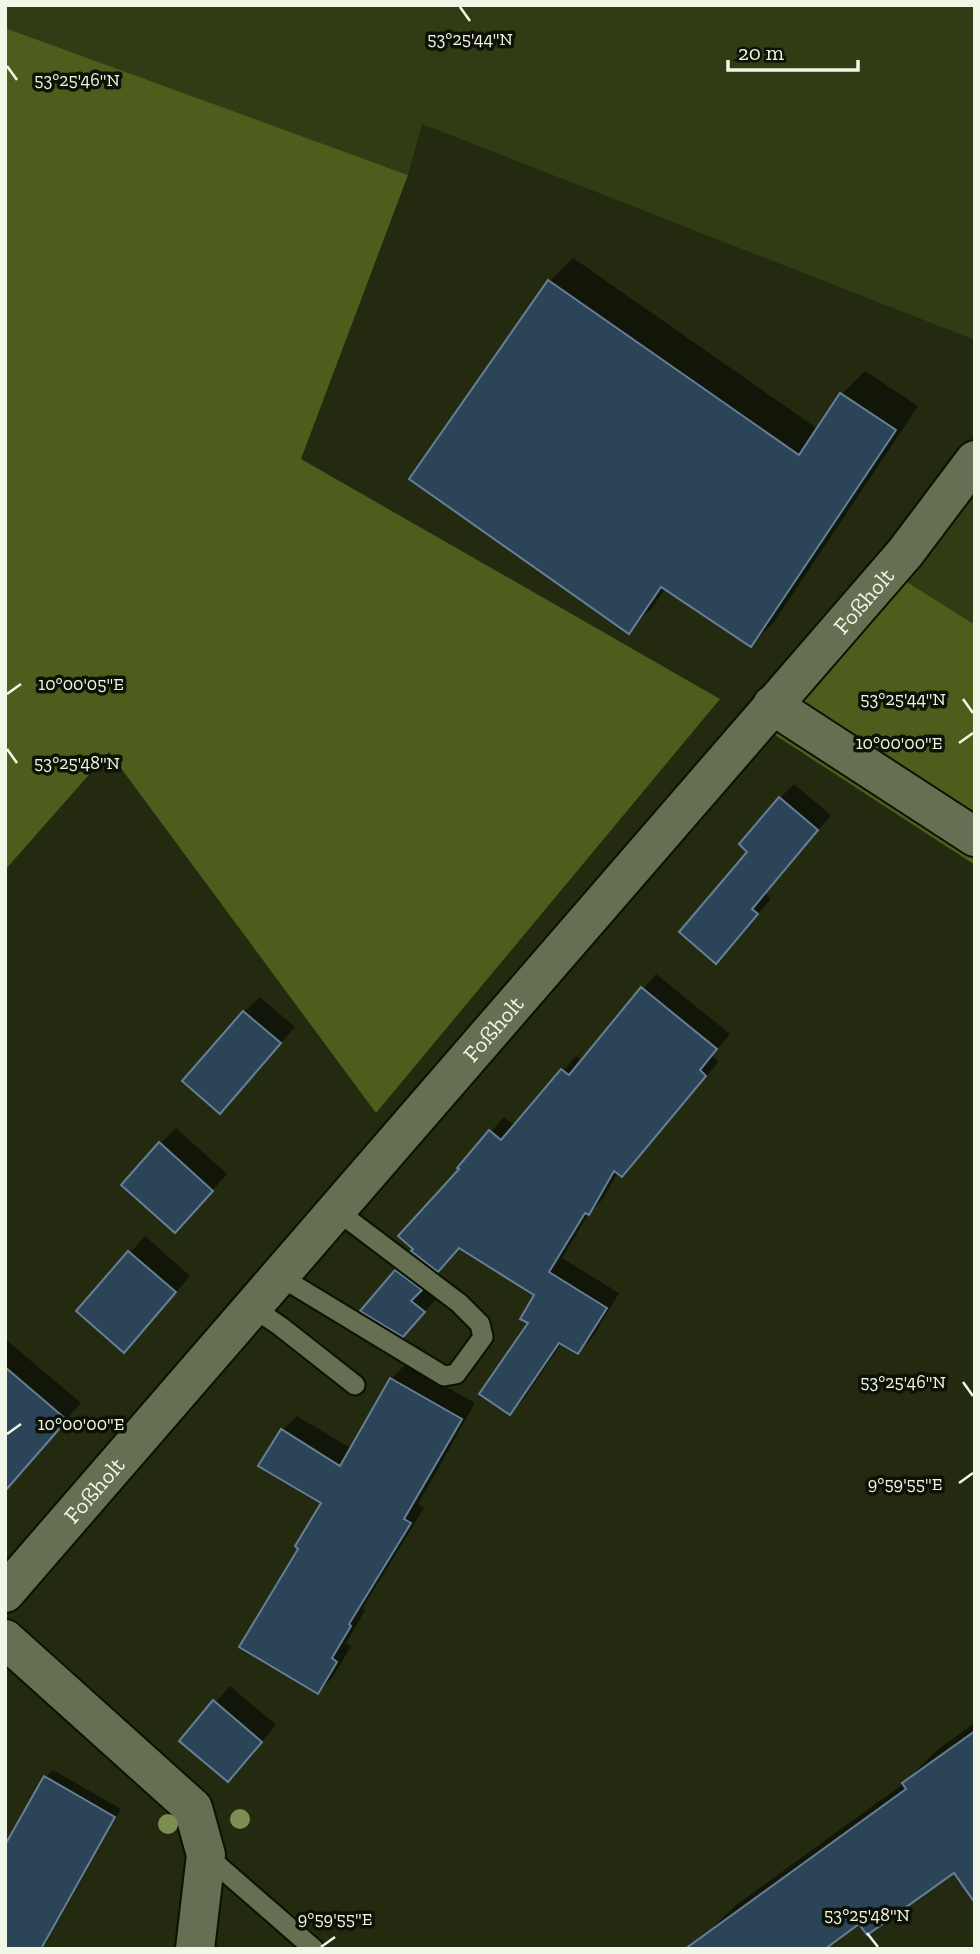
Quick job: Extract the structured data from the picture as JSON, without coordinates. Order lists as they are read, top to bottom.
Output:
{
  "streets": {
    "street": ["Foßholt"]
  },
  "scale_bar": "20 m",
  "coordinates": [
    "53°25'44\"N",
    "53°25'46\"N",
    "10°00'05\"E",
    "10°00'00\"E",
    "53°25'48\"N",
    "9°59'55\"E"
  ]
}
